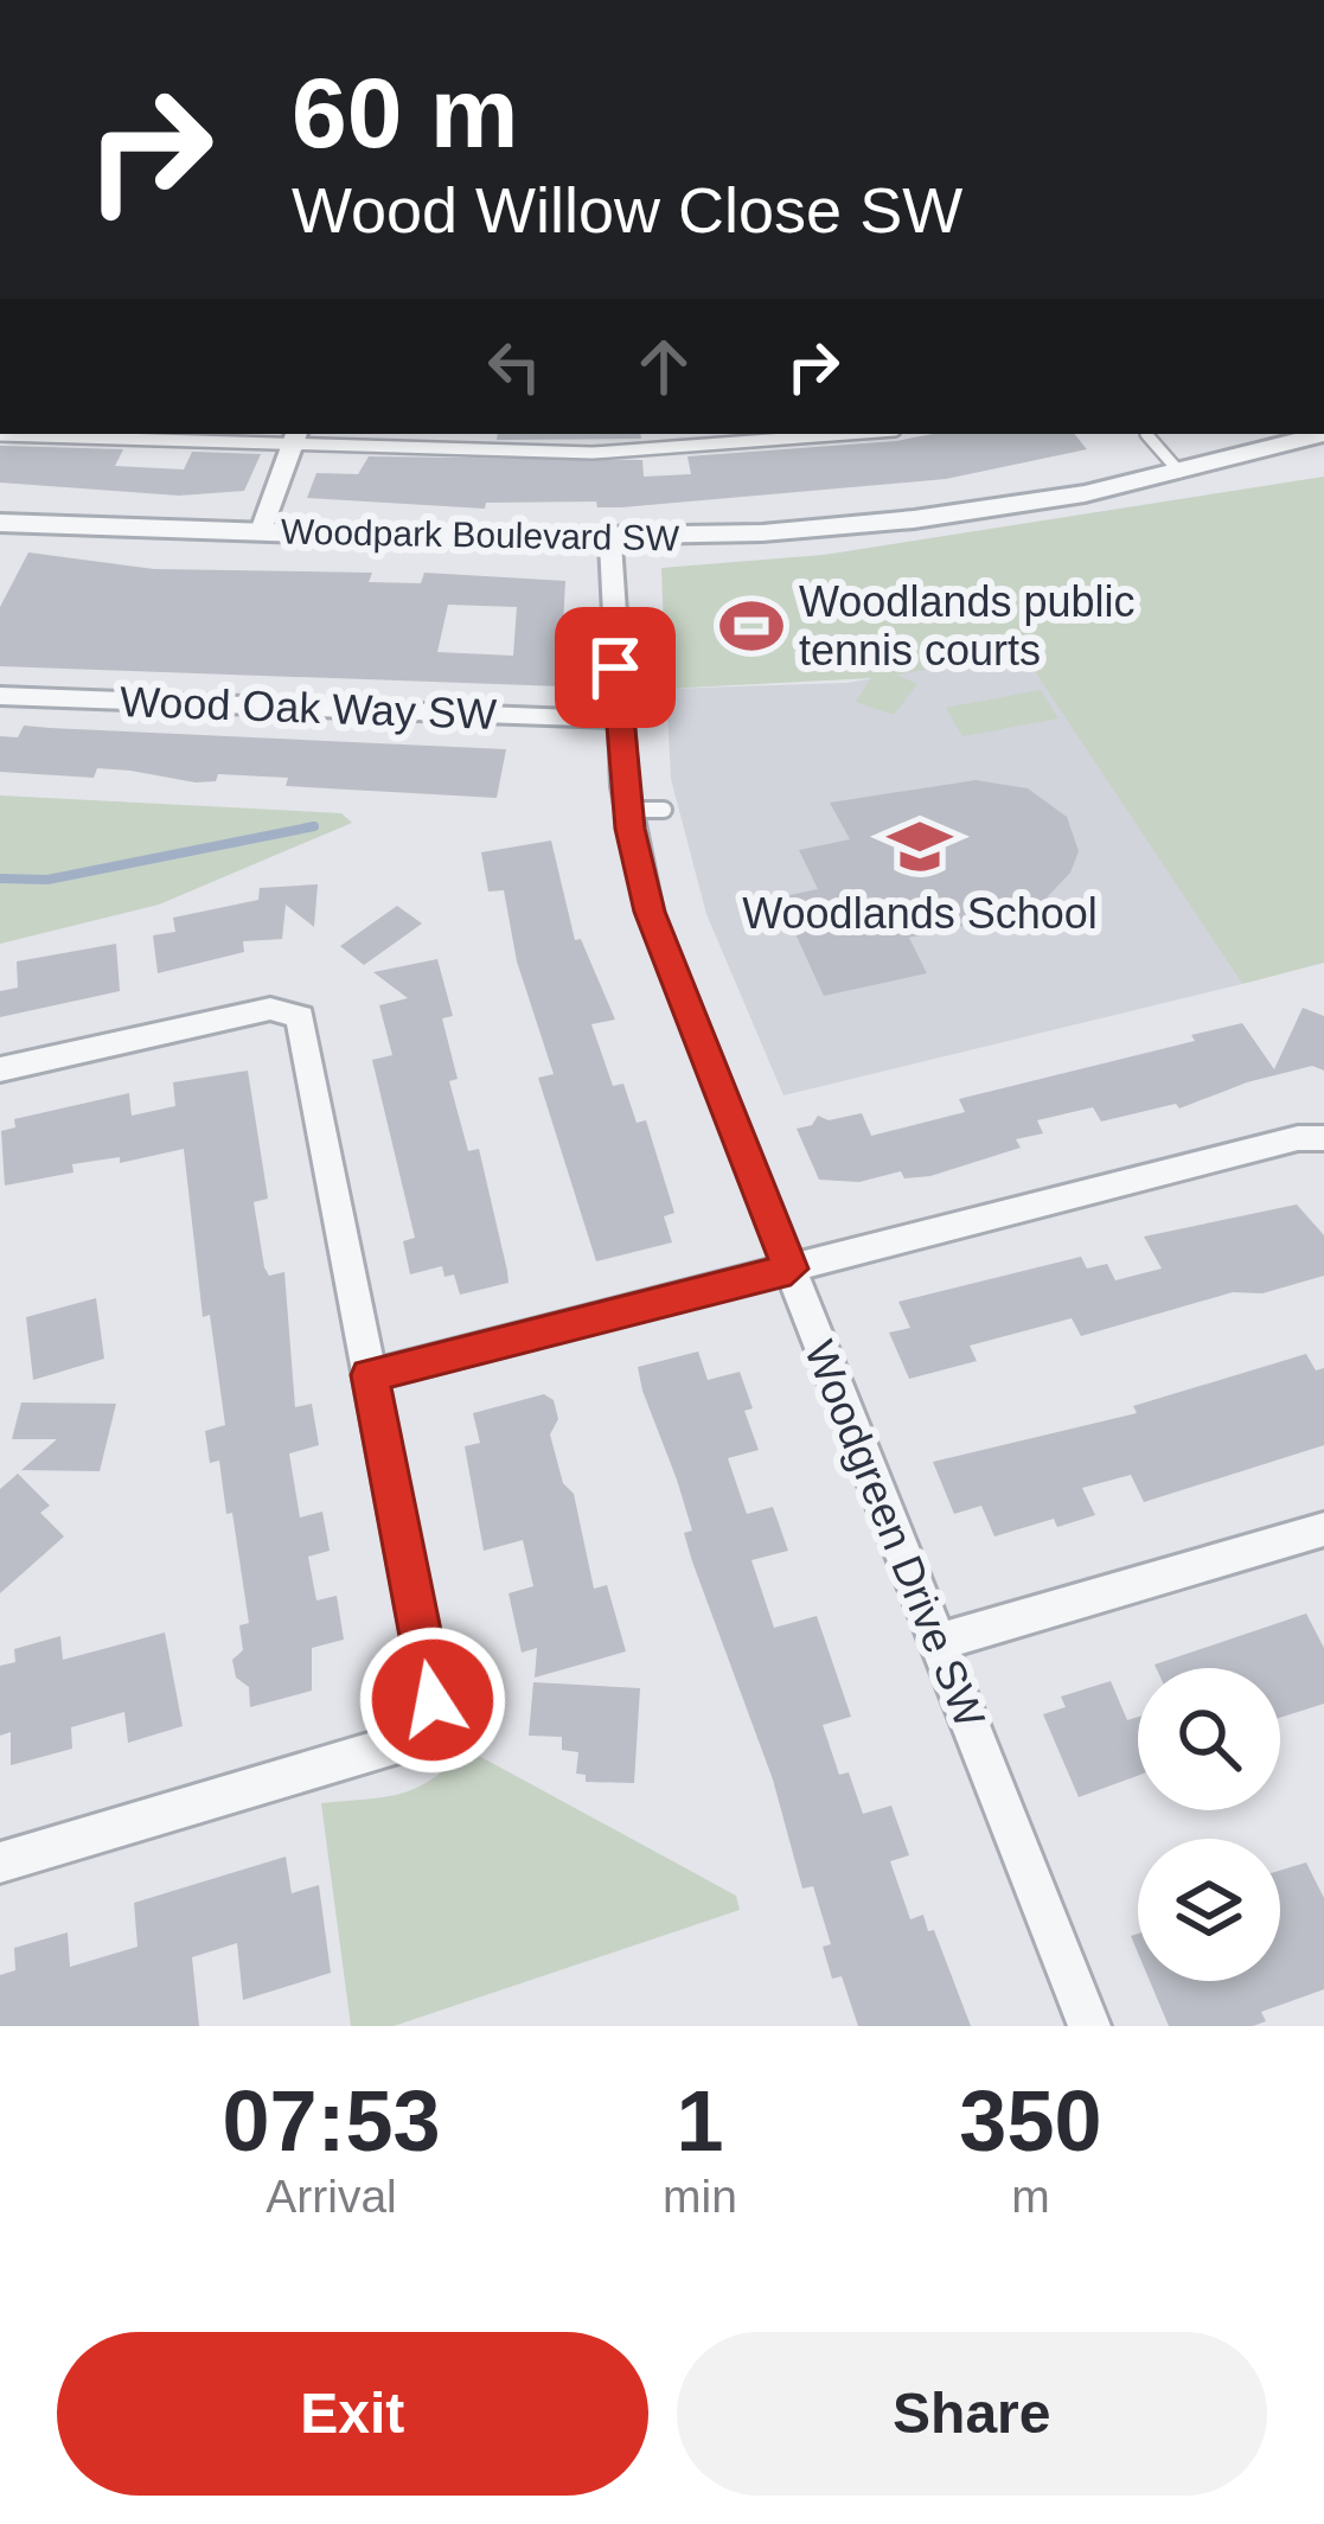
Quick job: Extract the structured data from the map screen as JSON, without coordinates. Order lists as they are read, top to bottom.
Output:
{
  "streets": {
    "street": ["Woodpark Boulevard SW", "Wood Oak Way SW", "Woodgreen Drive SW"]
  },
  "crossings": [
    ["Woodpark Boulevard SW", "Woodgreen Drive SW"],
    ["Wood Oak Way SW", "Woodgreen Drive SW"]
  ],
  "places": {
    "sports": ["Woodlands public tennis courts"],
    "school or university": ["Woodlands School"]
  },
  "page": {
    "turn": ["60 m", "Wood Willow Close SW"],
    "eta": [
      "07:53",
      "Arrival",
      "1",
      "min",
      "350",
      "m"
    ],
    "buttons": ["Exit", "Share"]
  }
}
